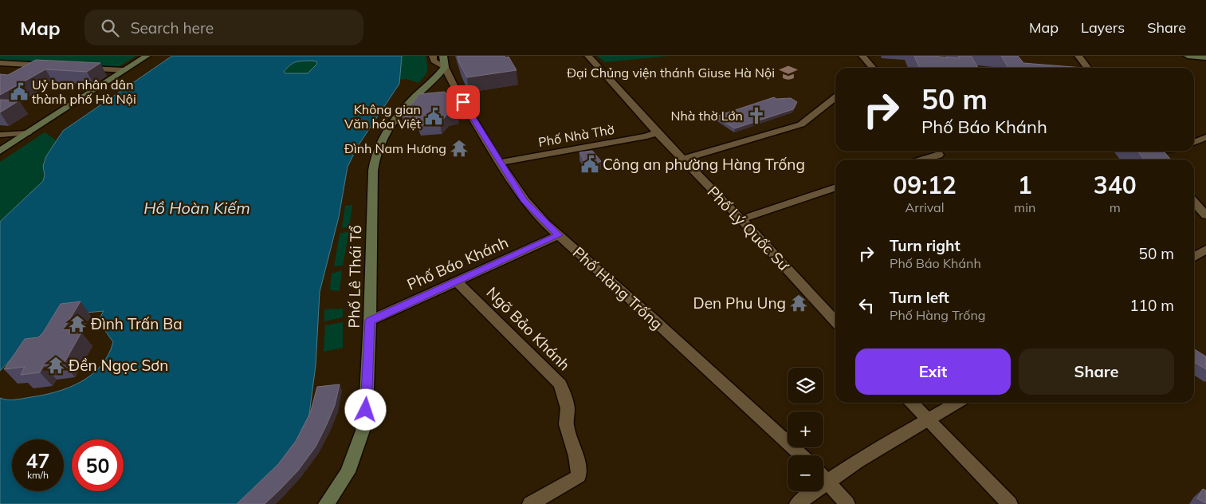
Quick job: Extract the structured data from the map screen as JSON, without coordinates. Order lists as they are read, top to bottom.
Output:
{
  "streets": {
    "main road": ["Phố Lê Thái Tổ"],
    "street": [
      "Phố Nhà Thờ",
      "Phố Lý Quốc Sư",
      "Phố Báo Khánh",
      "Phố Hàng Trống",
      "Ngõ Bảo Khánh"
    ]
  },
  "crossings": [
    ["Phố Nhà Thờ", "Phố Lý Quốc Sư"],
    ["Phố Nhà Thờ", "Phố Hàng Trống"],
    ["Phố Báo Khánh", "Phố Lê Thái Tổ"],
    ["Phố Báo Khánh", "Phố Hàng Trống"],
    ["Phố Báo Khánh", "Ngõ Bảo Khánh"],
    ["Phố Lê Thái Tổ", "Phố Hàng Trống"]
  ],
  "water": ["Hồ Hoàn Kiếm"],
  "places": {
    "school or university": ["Đại Chủng viện thánh Giuse Hà Nội"],
    "public building": ["Uỷ ban nhân dân thành phố Hà Nội", "Không gian Văn hóa Việt", "Công an phường Hàng Trống"],
    "church": ["Nhà thờ Lớn"],
    "temple": [
      "Đình Nam Hương",
      "Den Phu Ung",
      "Đình Trấn Ba",
      "Đền Ngọc Sơn"
    ]
  },
  "page": {
    "header": "Map",
    "search": "Search here",
    "nav": ["Map", "Layers", "Share"],
    "turn": ["50 m", "Phố Báo Khánh"],
    "eta": [
      "09:12",
      "Arrival",
      "1",
      "min",
      "340",
      "m"
    ],
    "list": [
      {
        "name": "Turn right",
        "note": "Phố Báo Khánh",
        "value": "50 m"
      },
      {
        "name": "Turn left",
        "note": "Phố Hàng Trống",
        "value": "110 m"
      }
    ],
    "buttons": ["Exit", "Share"],
    "map_buttons": ["+", "−"],
    "speed": "47 km/h",
    "limit": "50"
  }
}
